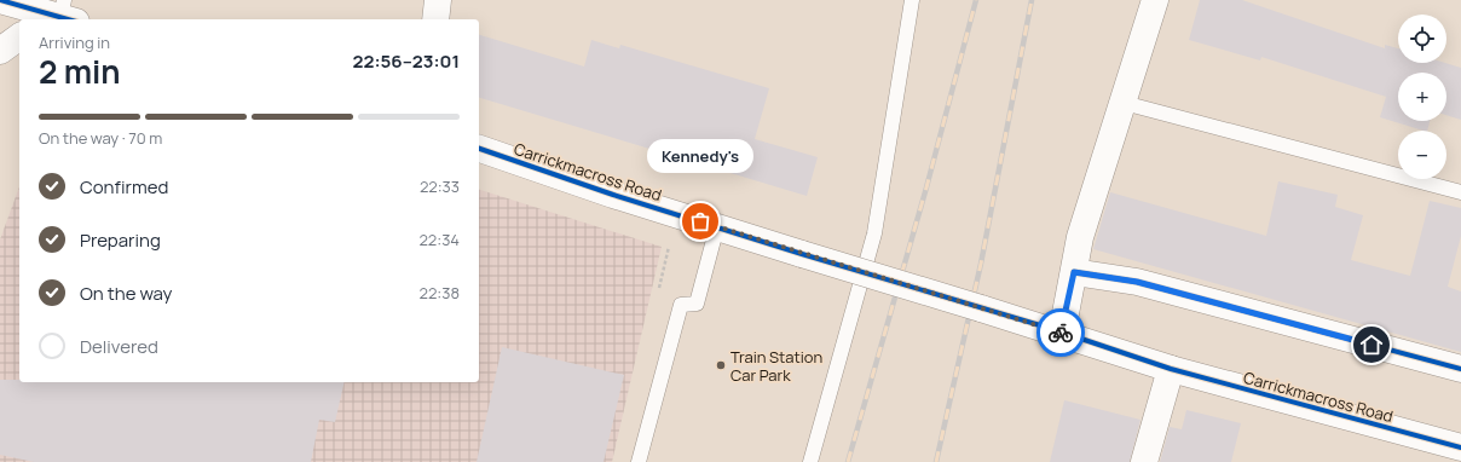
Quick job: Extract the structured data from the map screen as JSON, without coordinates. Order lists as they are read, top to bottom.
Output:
{
  "streets": {
    "main road": ["Carrickmacross Road"]
  },
  "places": ["Kennedy's", "Train Station Car Park"],
  "page": {
    "map_buttons": ["+", "−"],
    "heading": ["2 min", "Arriving in", "22:56–23:01"],
    "bar": "On the way · 70 m",
    "bubble": "Kennedy's",
    "list": [
      ["Confirmed", "22:33"],
      ["Preparing", "22:34"],
      ["On the way", "22:38"],
      "Delivered"
    ]
  }
}
